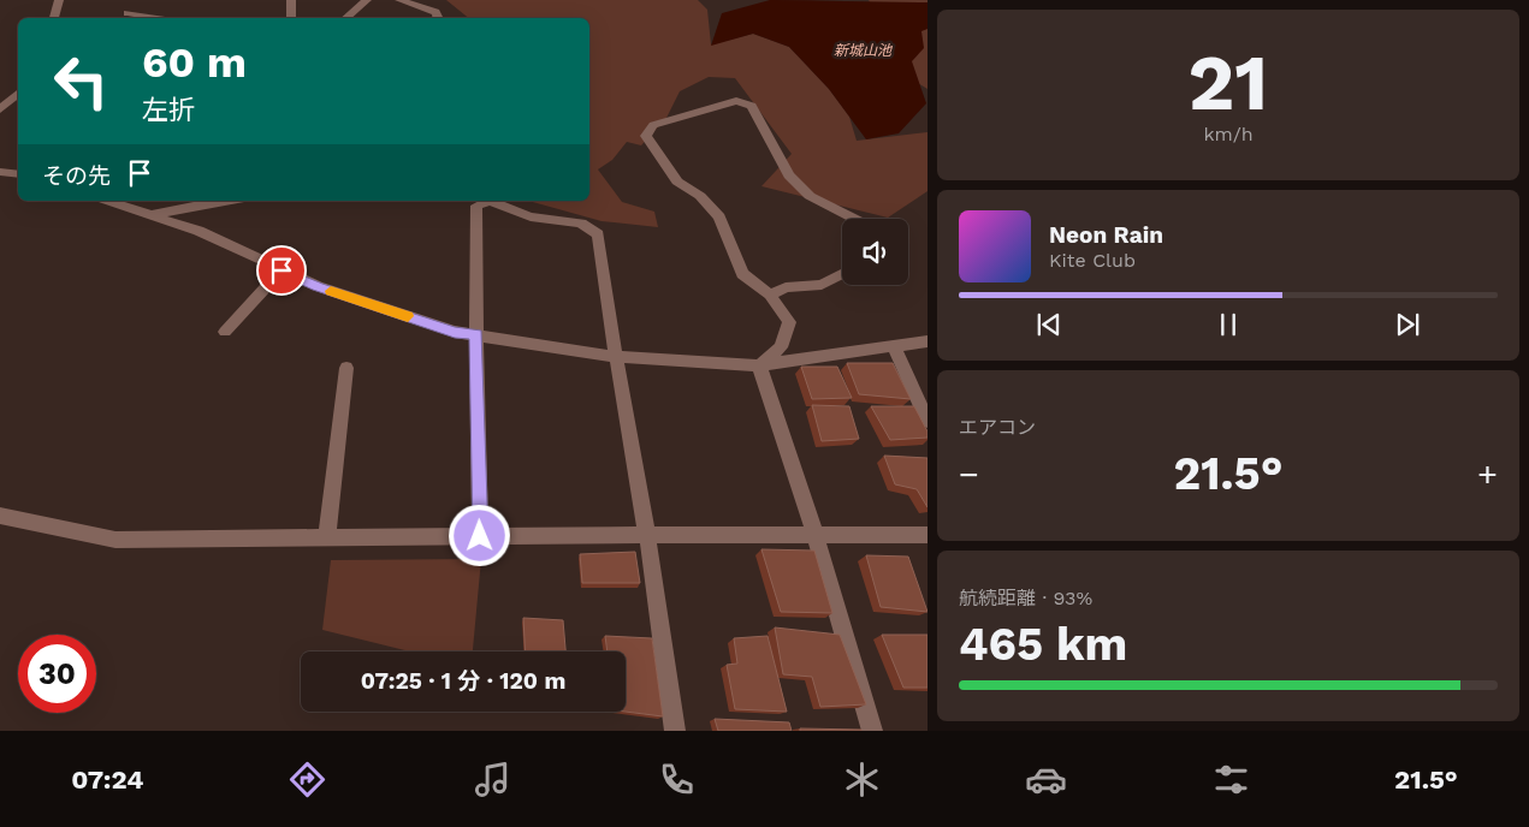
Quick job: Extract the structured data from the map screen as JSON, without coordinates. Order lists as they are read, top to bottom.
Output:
{
  "water": ["新城山池"],
  "page": {
    "tile": [
      ["21", "km/h"],
      "エアコン",
      ["航続距離 · 93%", "465 km"]
    ],
    "turn": ["60 m", "左折"],
    "then": "その先",
    "song": ["Neon Rain", "Kite Club"],
    "heat": ["−", "21.5°", "+"],
    "limit": "30",
    "trip": "07:25 · 1 分 · 120 m",
    "tabs": ["07:24", "21.5°"]
  }
}
